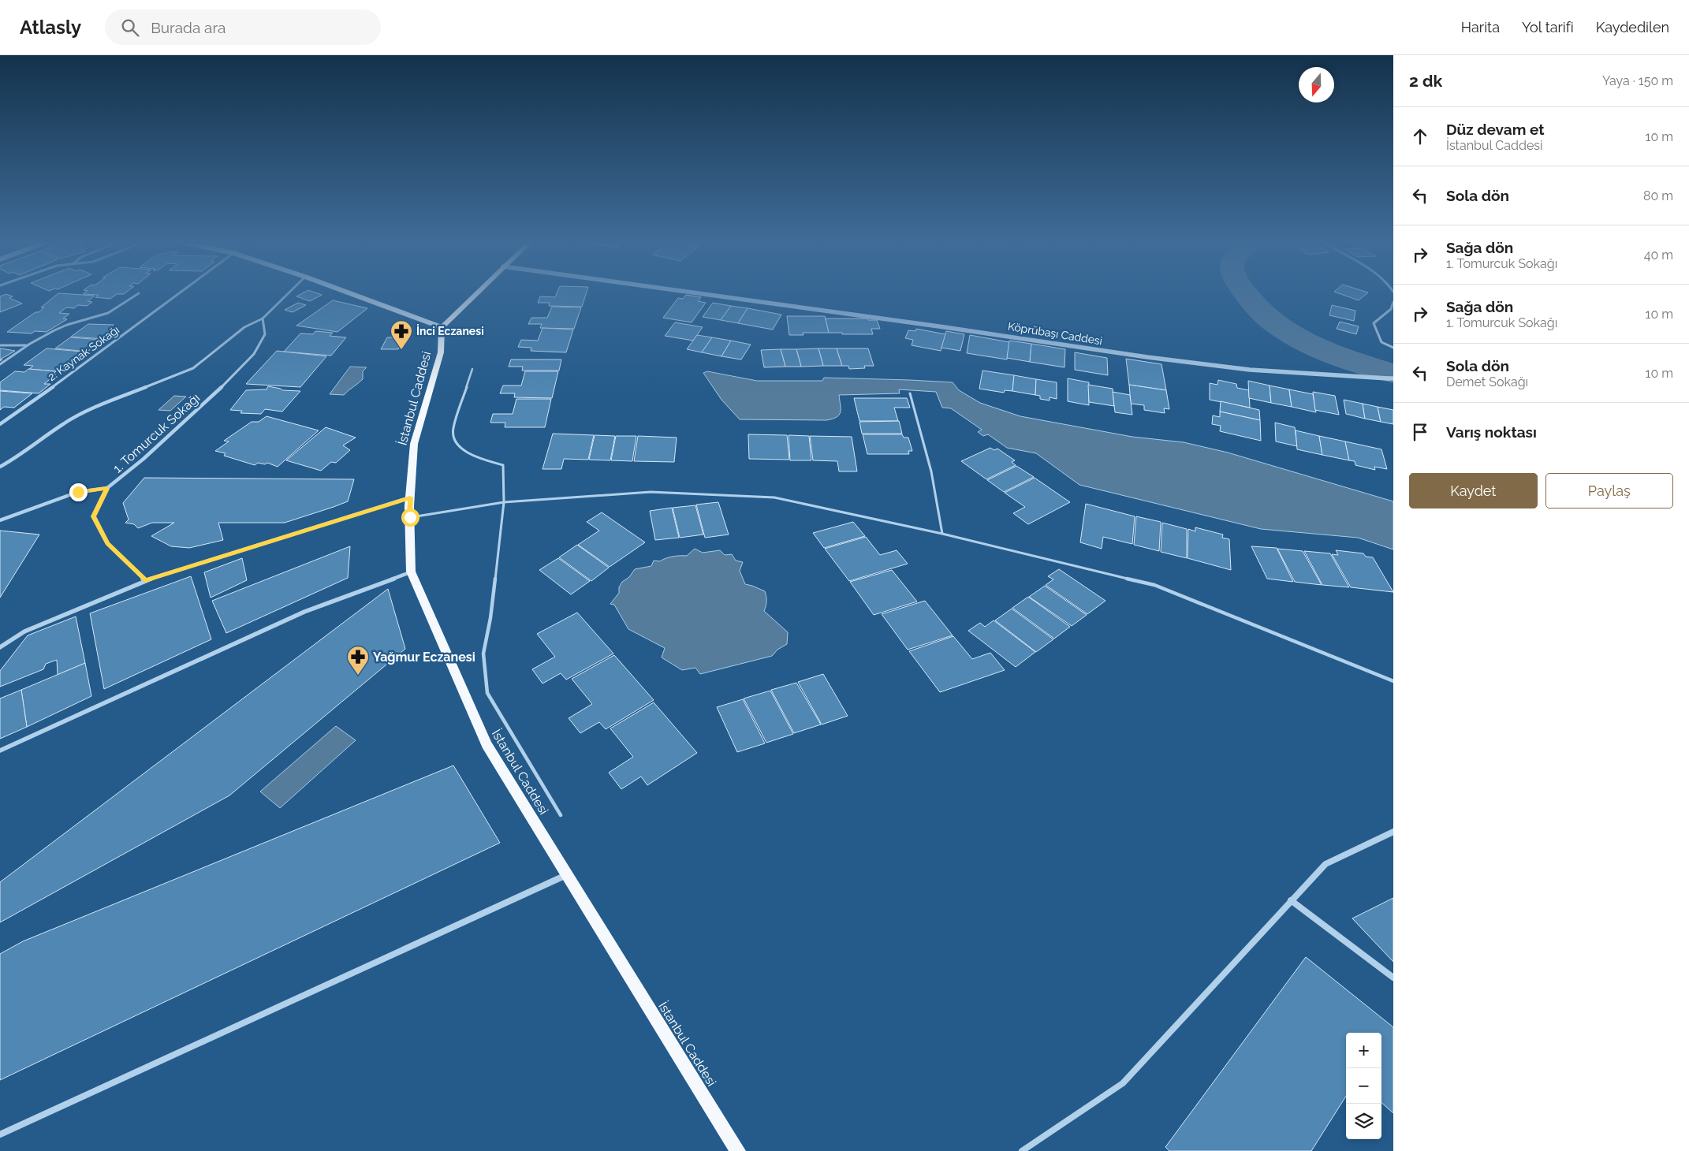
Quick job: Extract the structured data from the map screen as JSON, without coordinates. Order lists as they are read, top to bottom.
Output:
{
  "streets": {
    "main road": ["İstanbul Caddesi"],
    "street": ["Köprübaşı Caddesi", "2. Kaynak Sokağı", "1. Tomurcuk Sokağı"]
  },
  "places": {
    "pharmacy": ["İnci Eczanesi", "Yağmur Eczanesi"]
  },
  "north": "bottom",
  "page": {
    "header": "Atlasly",
    "search": "Burada ara",
    "nav": ["Harita", "Yol tarifi", "Kaydedilen"],
    "heading": ["2 dk", "Yaya · 150 m"],
    "list": [
      ["Düz devam et", "İstanbul Caddesi", "10 m"],
      ["Sola dön", "80 m"],
      ["Sağa dön", "1. Tomurcuk Sokağı", "40 m"],
      ["Sağa dön", "1. Tomurcuk Sokağı", "10 m"],
      ["Sola dön", "Demet Sokağı", "10 m"],
      "Varış noktası"
    ],
    "buttons": ["Kaydet", "Paylaş"],
    "map_buttons": ["+", "−"]
  }
}
